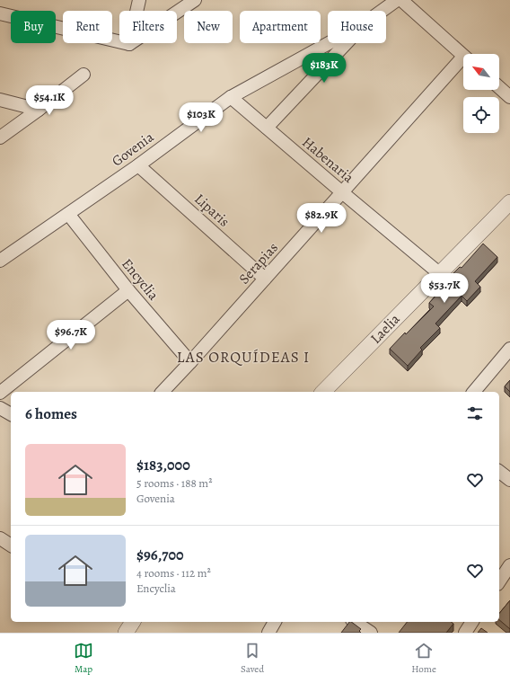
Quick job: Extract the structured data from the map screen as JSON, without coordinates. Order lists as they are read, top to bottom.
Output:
{
  "streets": {
    "street": [
      "Govenia",
      "Habenaria",
      "Liparis",
      "Serapias",
      "Encyclia",
      "Laelia"
    ]
  },
  "crossings": [
    ["Govenia", "Habenaria"],
    ["Govenia", "Liparis"],
    ["Govenia", "Encyclia"],
    ["Habenaria", "Serapias"],
    ["Habenaria", "Laelia"],
    ["Liparis", "Serapias"],
    ["Serapias", "Encyclia"]
  ],
  "districts": ["LAS ORQUÍDEAS I"],
  "north": "top left",
  "page": {
    "chip": [
      "Buy",
      "Rent",
      "Filters",
      "New",
      "Apartment",
      "House"
    ],
    "price": [
      "$183K",
      "$54.1K",
      "$103K",
      "$82.9K",
      "$53.7K",
      "$96.7K"
    ],
    "heading": "6 homes",
    "list": [
      {
        "name": "$183,000",
        "note": "5 rooms · 188 m² · Govenia"
      },
      {
        "name": "$96,700",
        "note": "4 rooms · 112 m² · Encyclia"
      }
    ],
    "tabs": ["Map", "Saved", "Home"]
  }
}
